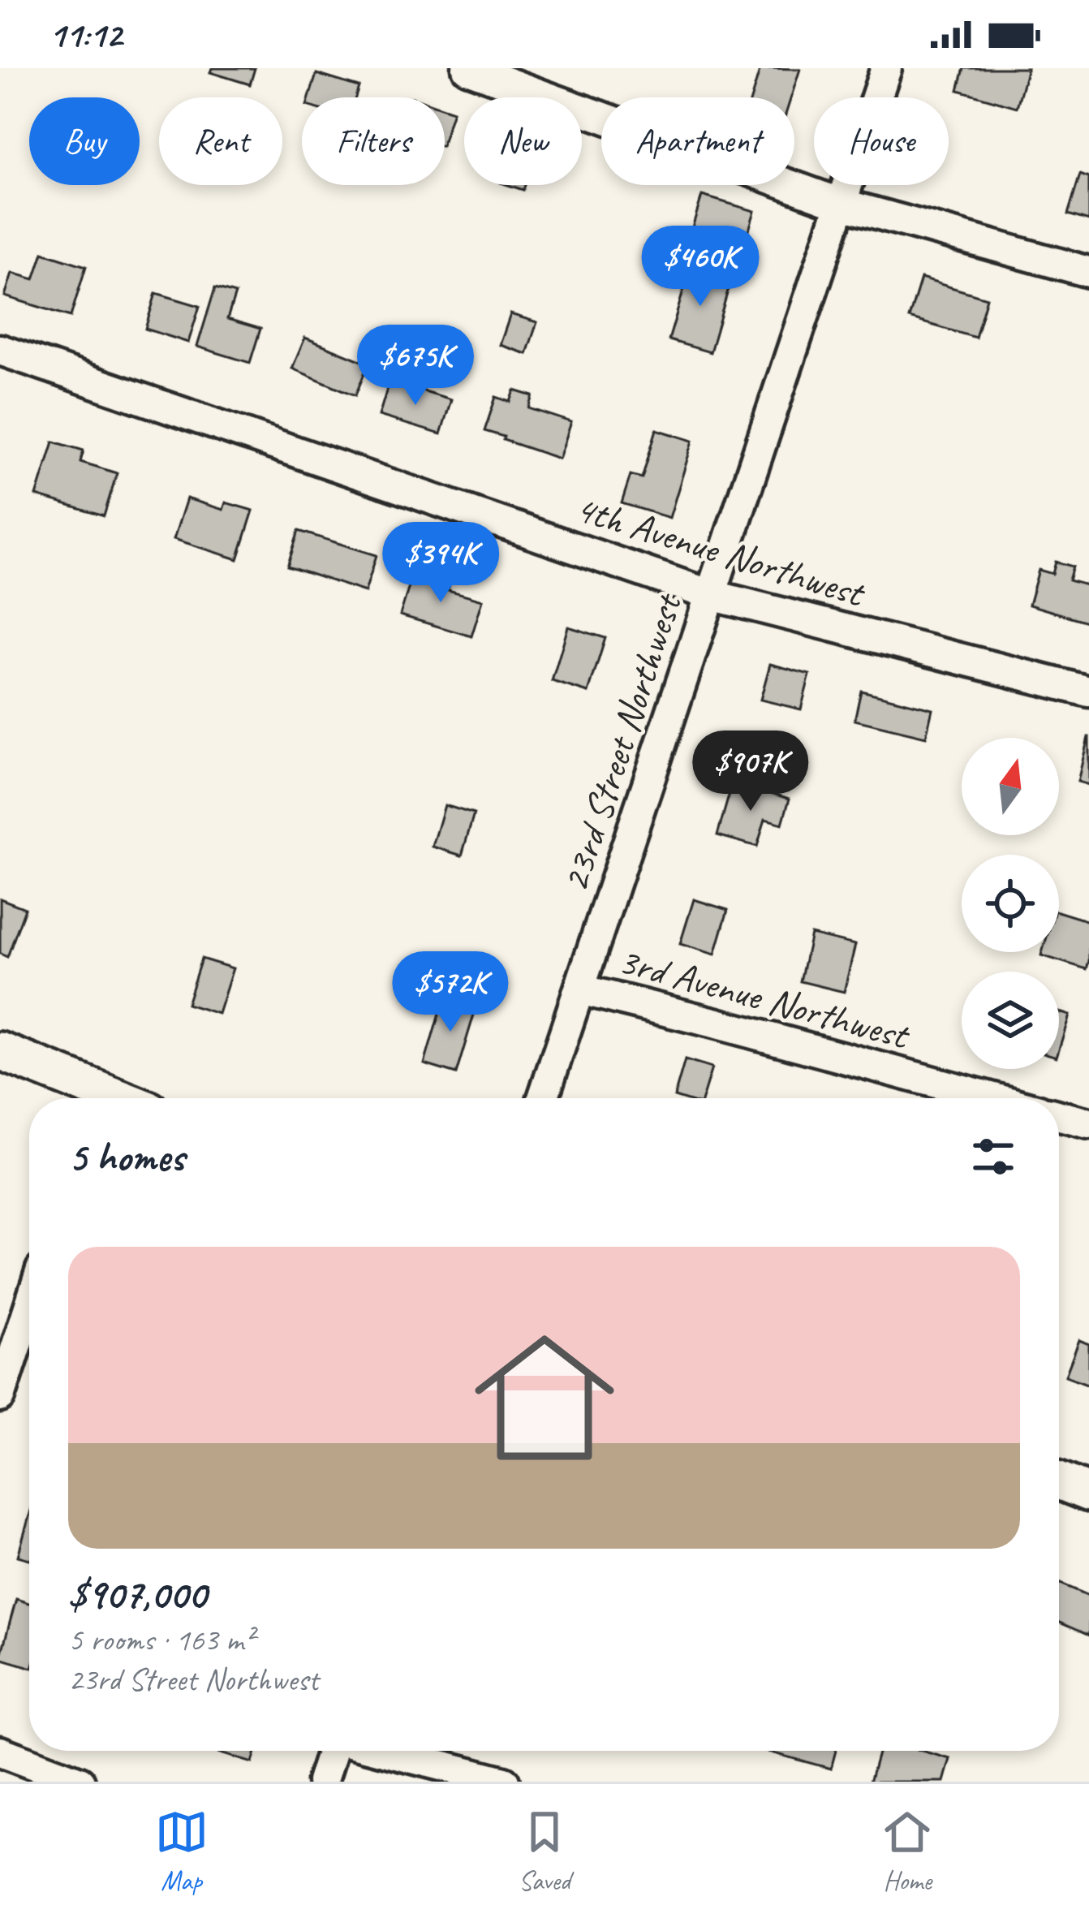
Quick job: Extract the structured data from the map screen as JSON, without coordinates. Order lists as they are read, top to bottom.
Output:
{
  "streets": {
    "street": ["4th Avenue Northwest", "23rd Street Northwest", "3rd Avenue Northwest"]
  },
  "crossings": [
    ["4th Avenue Northwest", "23rd Street Northwest"],
    ["23rd Street Northwest", "3rd Avenue Northwest"]
  ],
  "north": "top",
  "page": {
    "status": "11:12",
    "chip": [
      "Buy",
      "Rent",
      "Filters",
      "New",
      "Apartment",
      "House"
    ],
    "price": [
      "$460K",
      "$675K",
      "$394K",
      "$907K",
      "$572K"
    ],
    "heading": "5 homes",
    "list": [
      {
        "name": "$907,000",
        "note": "5 rooms · 163 m² · 23rd Street Northwest"
      }
    ],
    "tabs": ["Map", "Saved", "Home"]
  }
}
